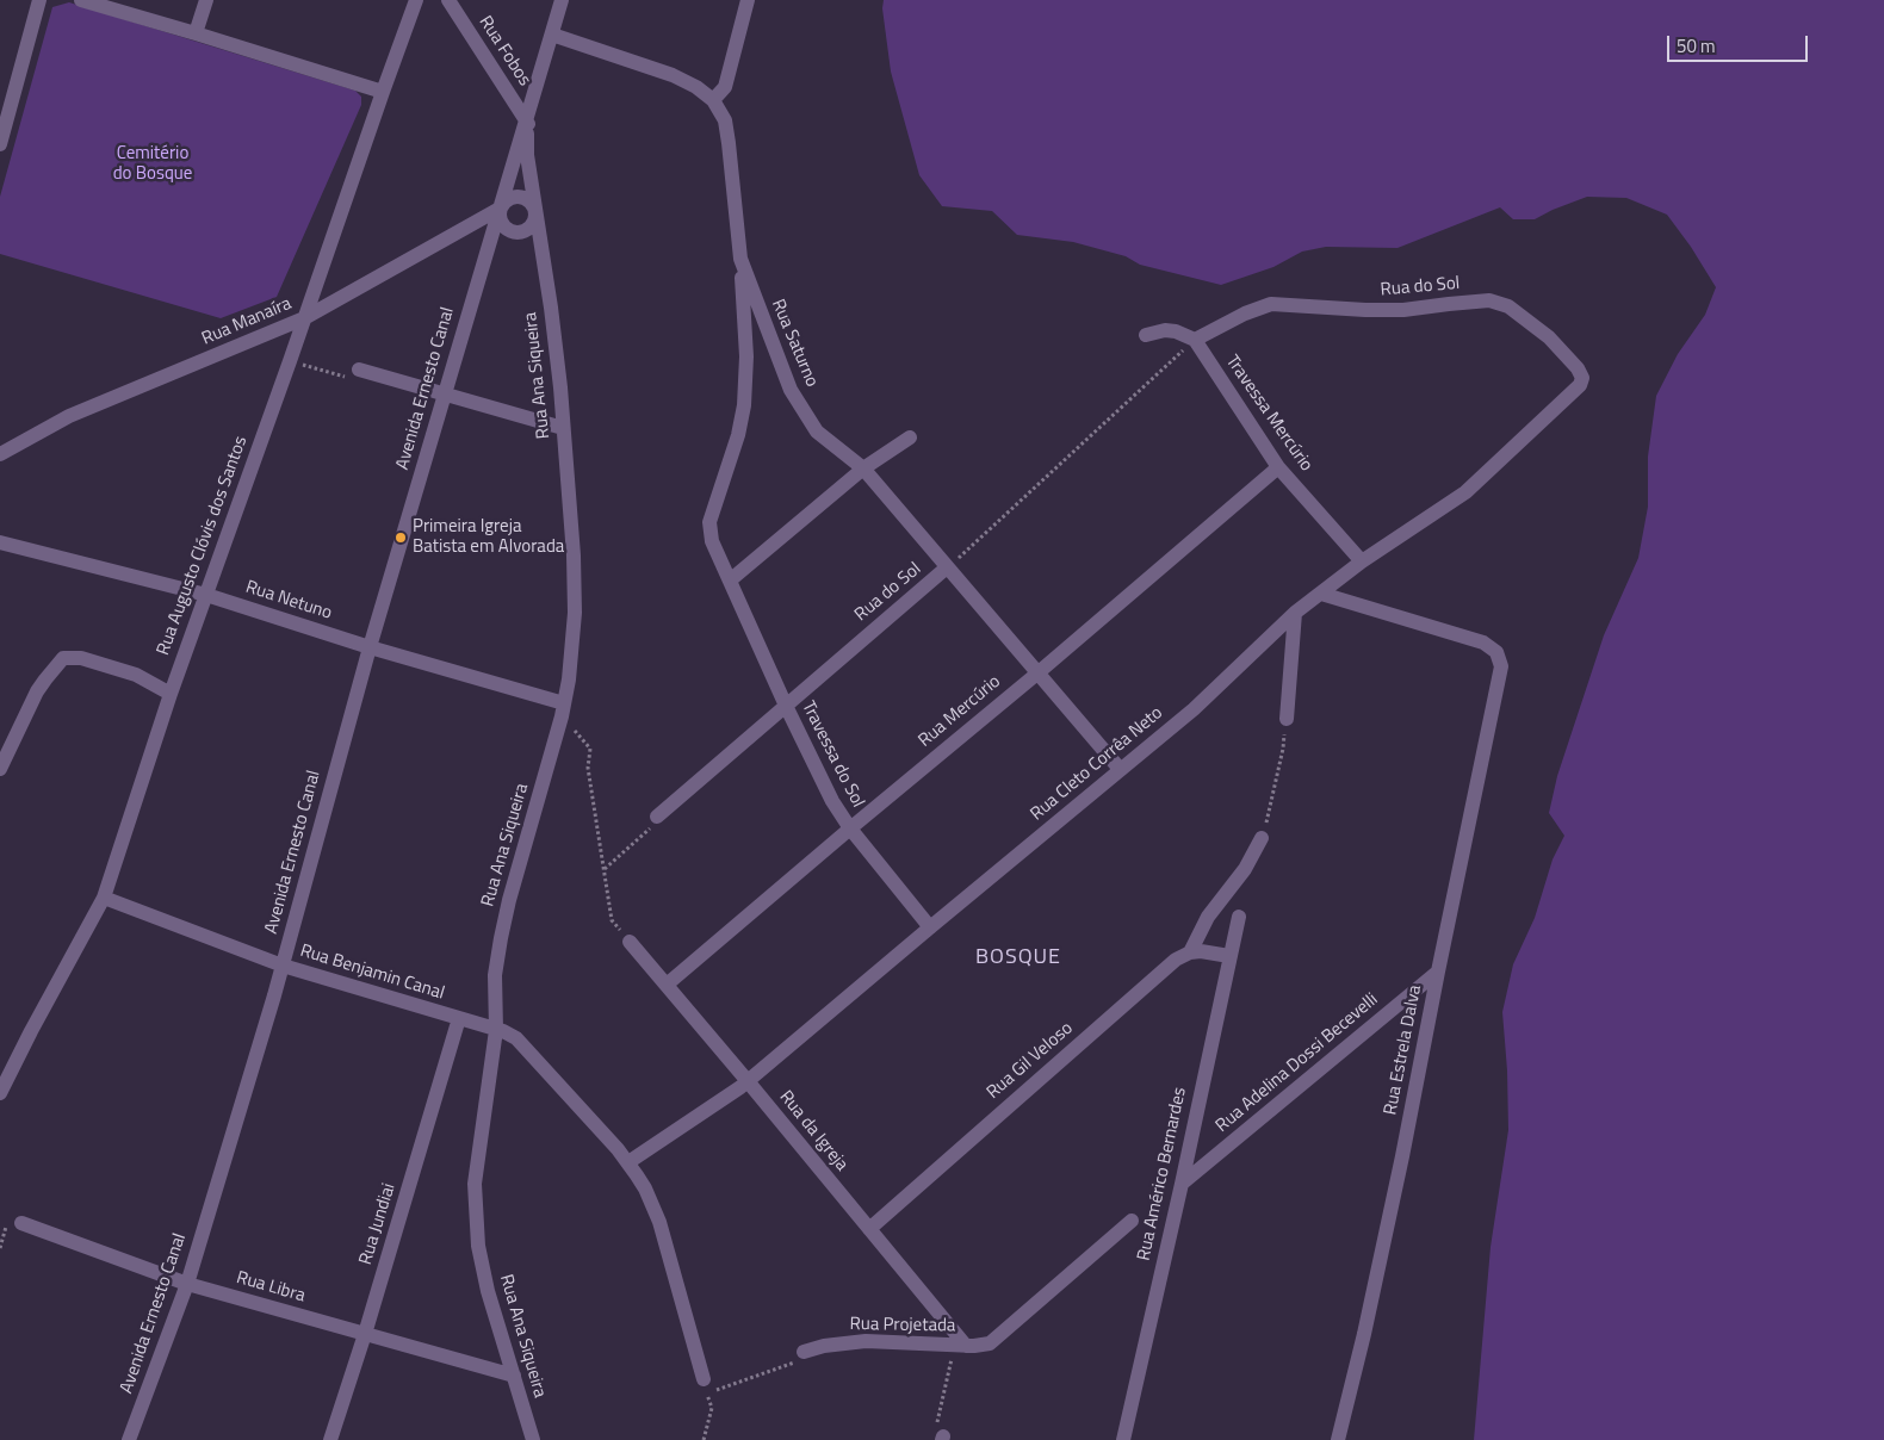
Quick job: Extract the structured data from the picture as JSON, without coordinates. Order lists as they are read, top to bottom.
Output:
{
  "streets": {
    "street": [
      "Rua Fobos",
      "Rua do Sol",
      "Rua Manaíra",
      "Rua Saturno",
      "Rua Ana Siqueira",
      "Avenida Ernesto Canal",
      "Travessa Mercúrio",
      "Rua Augusto Clóvis dos Santos",
      "Rua Netuno",
      "Rua Mercúrio",
      "Travessa do Sol",
      "Rua Cleto Corrêa Neto",
      "Rua Benjamin Canal",
      "Rua Estrela Dalva",
      "Rua Gil Veloso",
      "Rua Adelina Dossi Becevelli",
      "Rua da Igreja",
      "Rua Américo Bernardes",
      "Rua Jundiai",
      "Rua Libra",
      "Rua Projetada"
    ]
  },
  "crossings": [
    ["Rua Fobos", "Avenida Ernesto Canal"],
    ["Rua do Sol", "Rua Saturno"],
    ["Rua do Sol", "Travessa Mercúrio"],
    ["Rua do Sol", "Travessa do Sol"],
    ["Rua do Sol", "Rua Cleto Corrêa Neto"],
    ["Rua Manaíra", "Rua Ana Siqueira"],
    ["Rua Manaíra", "Avenida Ernesto Canal"],
    ["Rua Manaíra", "Rua Augusto Clóvis dos Santos"],
    ["Rua Saturno", "Avenida Ernesto Canal"],
    ["Rua Saturno", "Rua Mercúrio"],
    ["Rua Saturno", "Travessa do Sol"],
    ["Rua Saturno", "Rua Cleto Corrêa Neto"],
    ["Rua Ana Siqueira", "Avenida Ernesto Canal"],
    ["Rua Ana Siqueira", "Rua Netuno"],
    ["Rua Ana Siqueira", "Rua Benjamin Canal"],
    ["Rua Ana Siqueira", "Rua Libra"],
    ["Avenida Ernesto Canal", "Rua Netuno"],
    ["Avenida Ernesto Canal", "Rua Benjamin Canal"],
    ["Avenida Ernesto Canal", "Rua Libra"],
    ["Travessa Mercúrio", "Rua Mercúrio"],
    ["Travessa Mercúrio", "Rua Cleto Corrêa Neto"],
    ["Rua Augusto Clóvis dos Santos", "Rua Netuno"],
    ["Rua Augusto Clóvis dos Santos", "Rua Benjamin Canal"],
    ["Rua Mercúrio", "Travessa do Sol"],
    ["Rua Mercúrio", "Rua da Igreja"],
    ["Travessa do Sol", "Rua Cleto Corrêa Neto"],
    ["Rua Cleto Corrêa Neto", "Rua Benjamin Canal"],
    ["Rua Cleto Corrêa Neto", "Rua Estrela Dalva"],
    ["Rua Cleto Corrêa Neto", "Rua da Igreja"],
    ["Rua Benjamin Canal", "Rua Jundiai"],
    ["Rua Estrela Dalva", "Rua Adelina Dossi Becevelli"],
    ["Rua Gil Veloso", "Rua da Igreja"],
    ["Rua Adelina Dossi Becevelli", "Rua Américo Bernardes"],
    ["Rua da Igreja", "Rua Projetada"],
    ["Rua Jundiai", "Rua Libra"]
  ],
  "districts": ["BOSQUE"],
  "parks": ["Cemitério do Bosque"],
  "places": ["Primeira Igreja Batista em Alvorada"],
  "scale_bar": "50 m"
}
